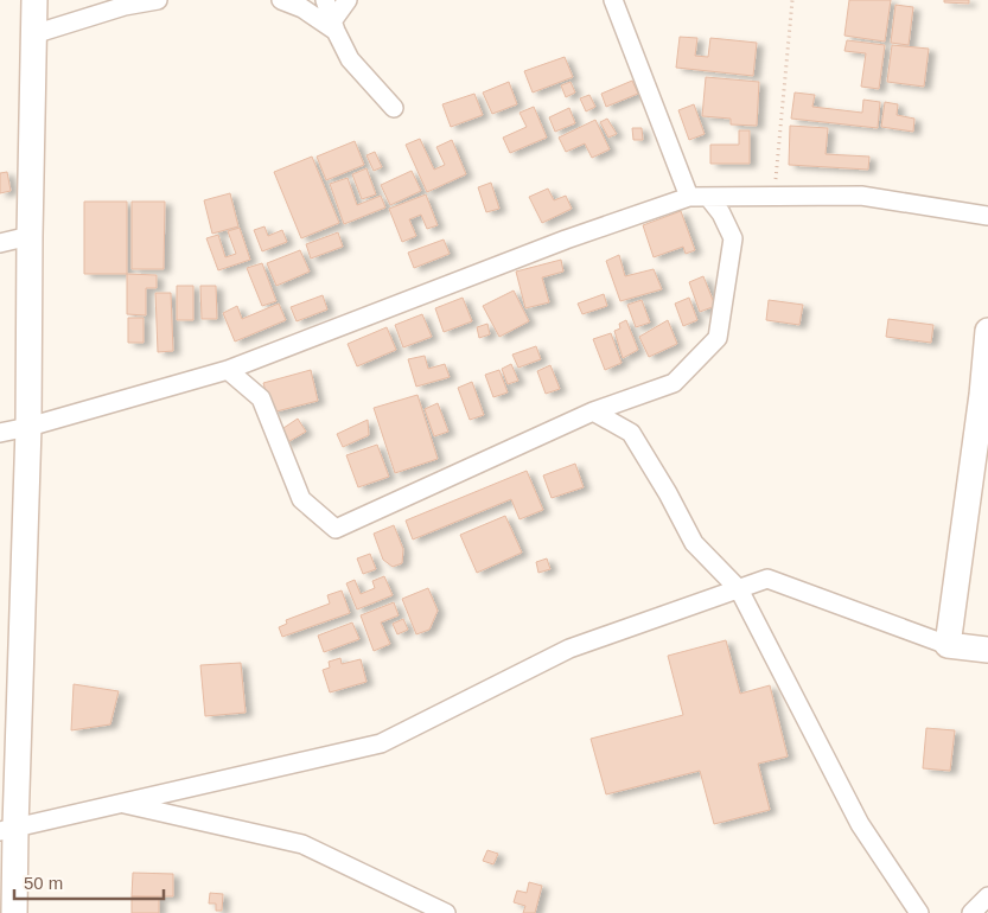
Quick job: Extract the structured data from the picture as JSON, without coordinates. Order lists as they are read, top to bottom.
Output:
{
  "scale_bar": "50 m"
}
